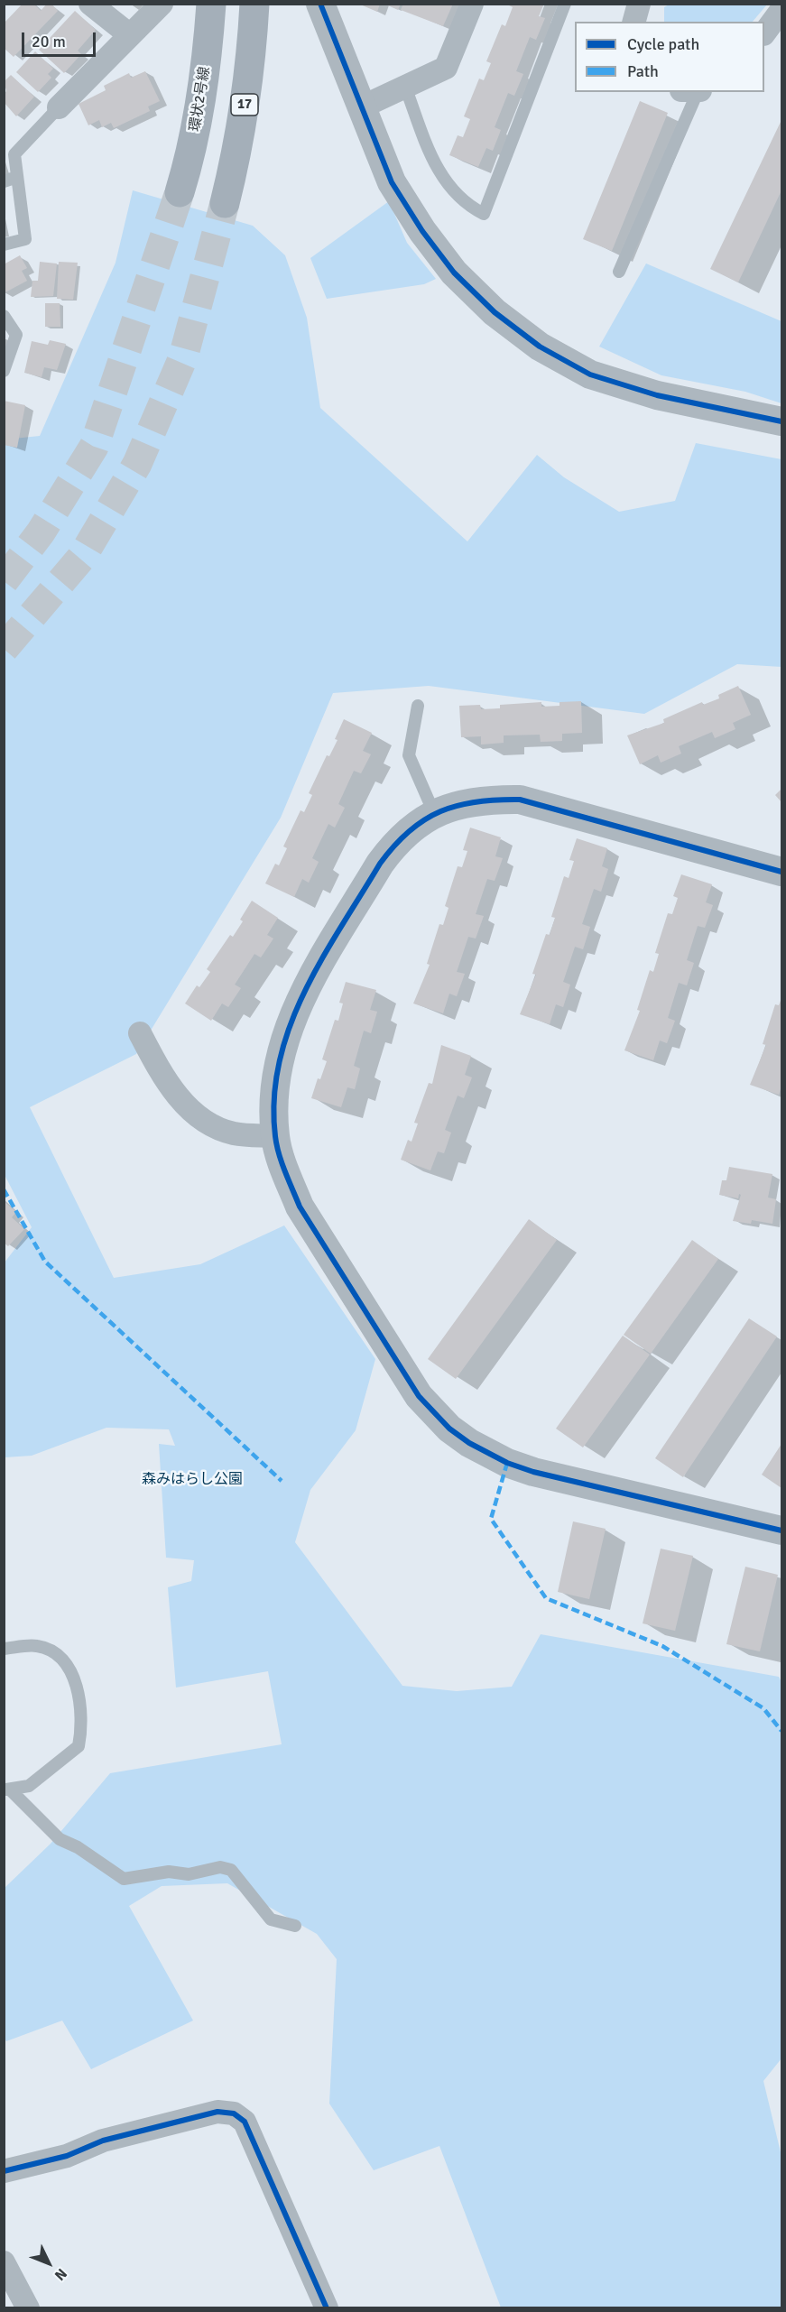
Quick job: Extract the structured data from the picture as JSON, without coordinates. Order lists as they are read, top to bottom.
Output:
{
  "streets": {
    "main road": ["環状2号線", "17"]
  },
  "parks": ["森みはらし公園"],
  "legend": ["Cycle path", "Path"],
  "scale_bar": "20 m",
  "north": "bottom right"
}
